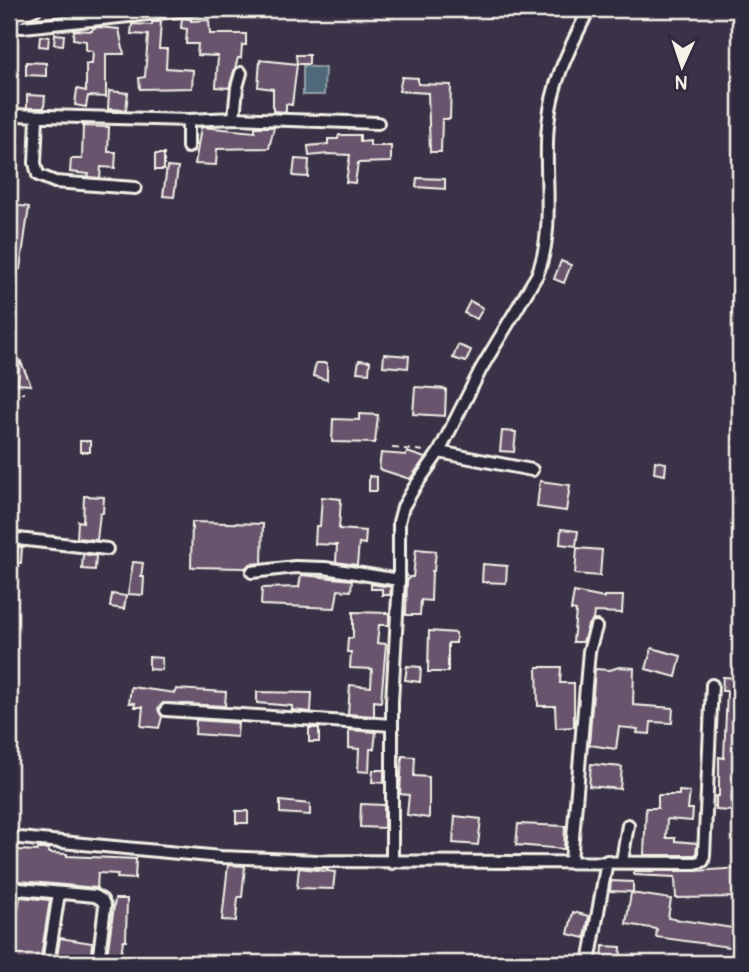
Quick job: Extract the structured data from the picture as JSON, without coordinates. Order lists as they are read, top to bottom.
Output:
{
  "north": "bottom"
}
